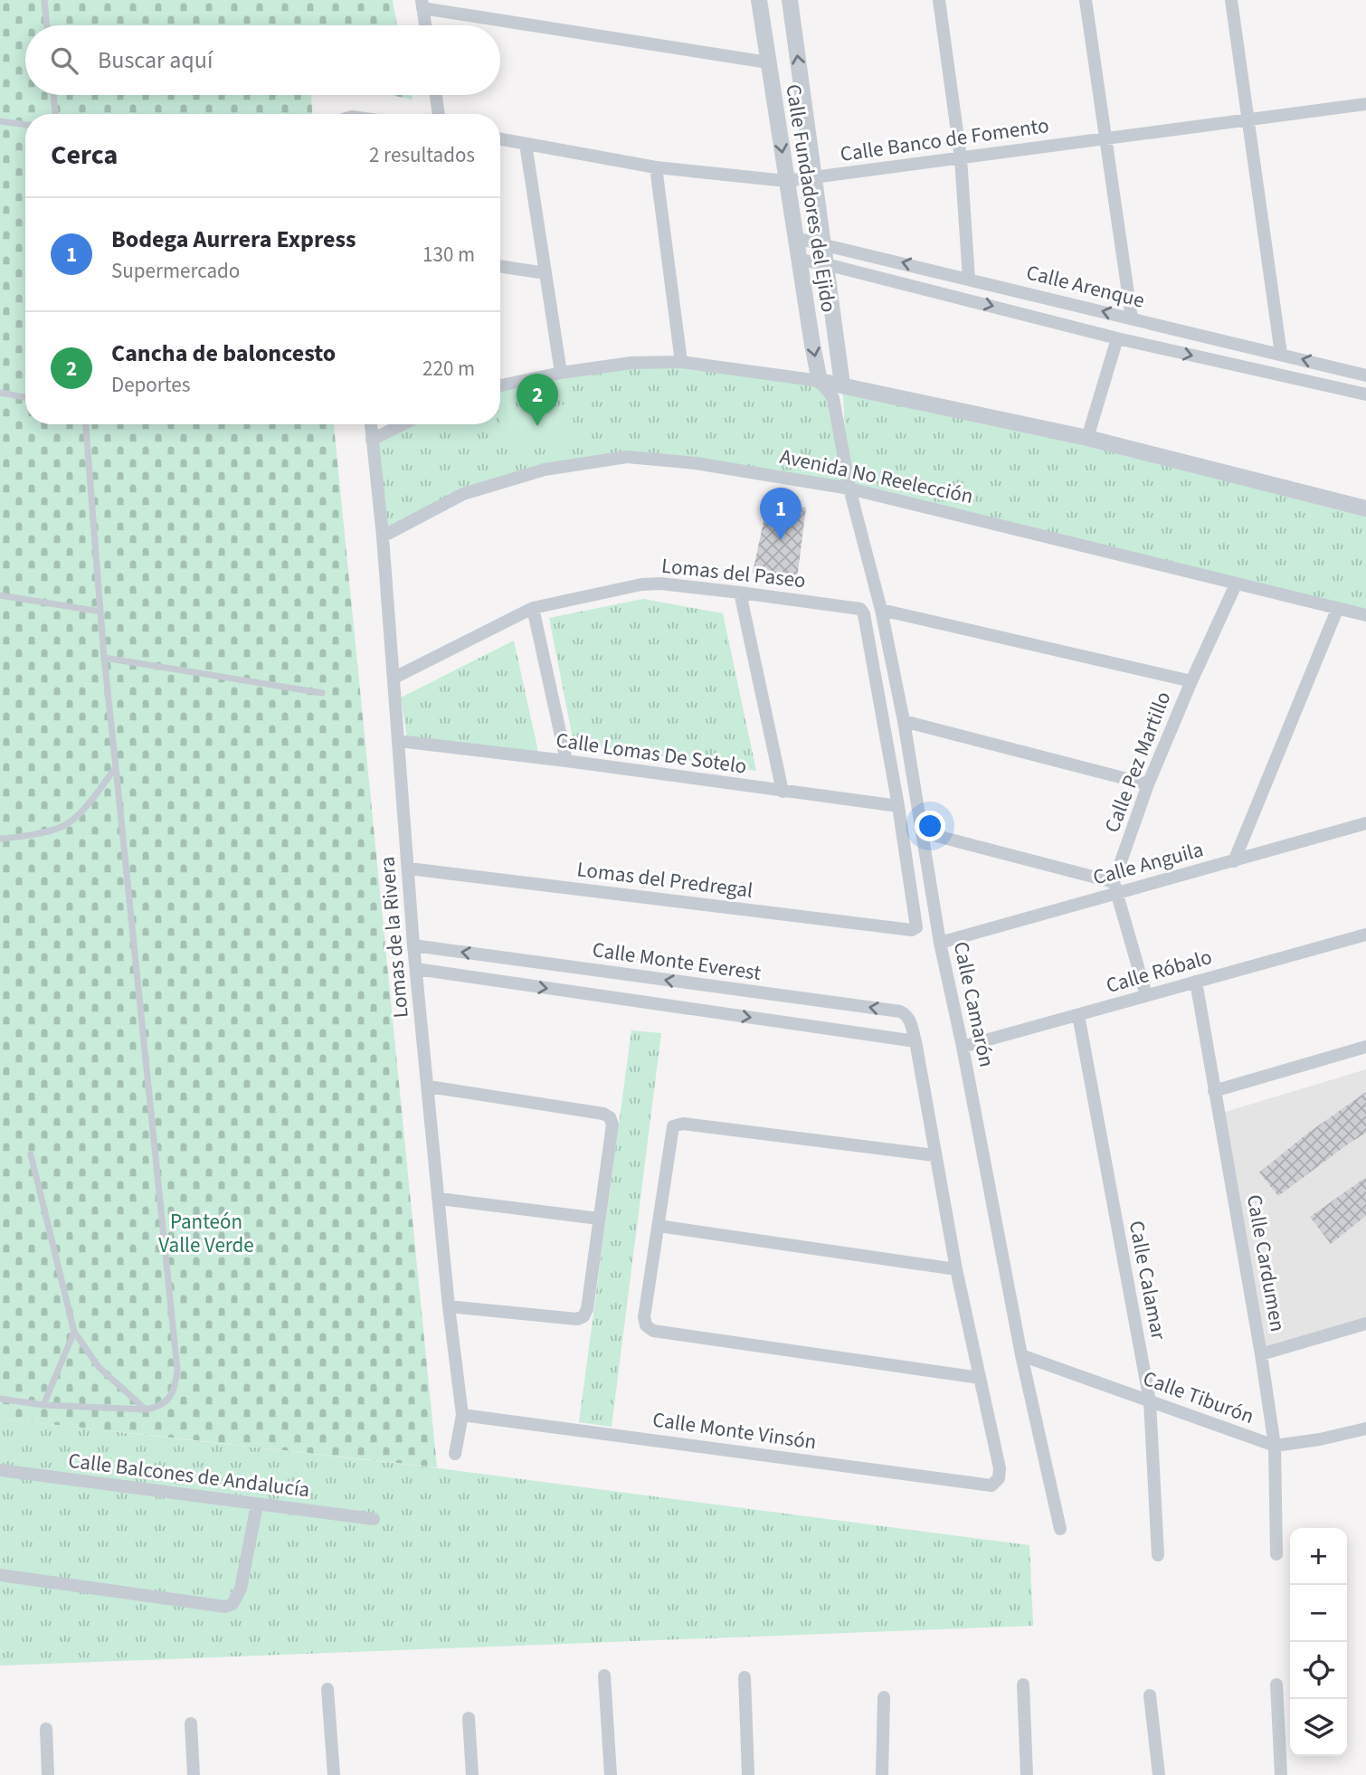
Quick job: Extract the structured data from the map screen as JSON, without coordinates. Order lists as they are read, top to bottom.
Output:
{
  "streets": {
    "street": [
      "Calle Banco de Fomento",
      "Calle Fundadores del Ejido",
      "Calle Arenque",
      "Avenida No Reelección",
      "Lomas del Paseo",
      "Calle Lomas De Sotelo",
      "Calle Pez Martillo",
      "Calle Anguila",
      "Lomas del Predregal",
      "Lomas de la Rivera",
      "Calle Monte Everest",
      "Calle Róbalo",
      "Calle Camarón",
      "Calle Cardumen",
      "Calle Calamar",
      "Calle Tiburón",
      "Calle Monte Vinsón",
      "Calle Balcones de Andalucía"
    ]
  },
  "crossings": [
    ["Calle Banco de Fomento", "Calle Fundadores del Ejido"],
    ["Calle Fundadores del Ejido", "Calle Arenque"],
    ["Calle Fundadores del Ejido", "Avenida No Reelección"],
    ["Calle Fundadores del Ejido", "Calle Camarón"],
    ["Avenida No Reelección", "Calle Pez Martillo"],
    ["Avenida No Reelección", "Lomas de la Rivera"],
    ["Avenida No Reelección", "Calle Camarón"],
    ["Lomas del Paseo", "Calle Lomas De Sotelo"],
    ["Lomas del Paseo", "Lomas del Predregal"],
    ["Lomas del Paseo", "Lomas de la Rivera"],
    ["Calle Lomas De Sotelo", "Lomas del Predregal"],
    ["Calle Lomas De Sotelo", "Lomas de la Rivera"],
    ["Calle Pez Martillo", "Calle Anguila"],
    ["Calle Anguila", "Calle Camarón"],
    ["Lomas del Predregal", "Lomas de la Rivera"],
    ["Lomas de la Rivera", "Calle Monte Everest"],
    ["Lomas de la Rivera", "Calle Monte Vinsón"],
    ["Calle Monte Everest", "Calle Monte Vinsón"],
    ["Calle Róbalo", "Calle Camarón"],
    ["Calle Róbalo", "Calle Cardumen"],
    ["Calle Róbalo", "Calle Calamar"],
    ["Calle Camarón", "Calle Tiburón"],
    ["Calle Cardumen", "Calle Tiburón"],
    ["Calle Calamar", "Calle Tiburón"]
  ],
  "parks": ["Panteón Valle Verde"],
  "page": {
    "search": "Buscar aquí",
    "heading": ["Cerca", "2 resultados"],
    "list": [
      {
        "mark": "1",
        "name": "Bodega Aurrera Express",
        "note": "Supermercado",
        "value": "130 m"
      },
      {
        "mark": "2",
        "name": "Cancha de baloncesto",
        "note": "Deportes",
        "value": "220 m"
      }
    ],
    "pins": ["2", "1"],
    "map_buttons": ["+", "−"]
  }
}
